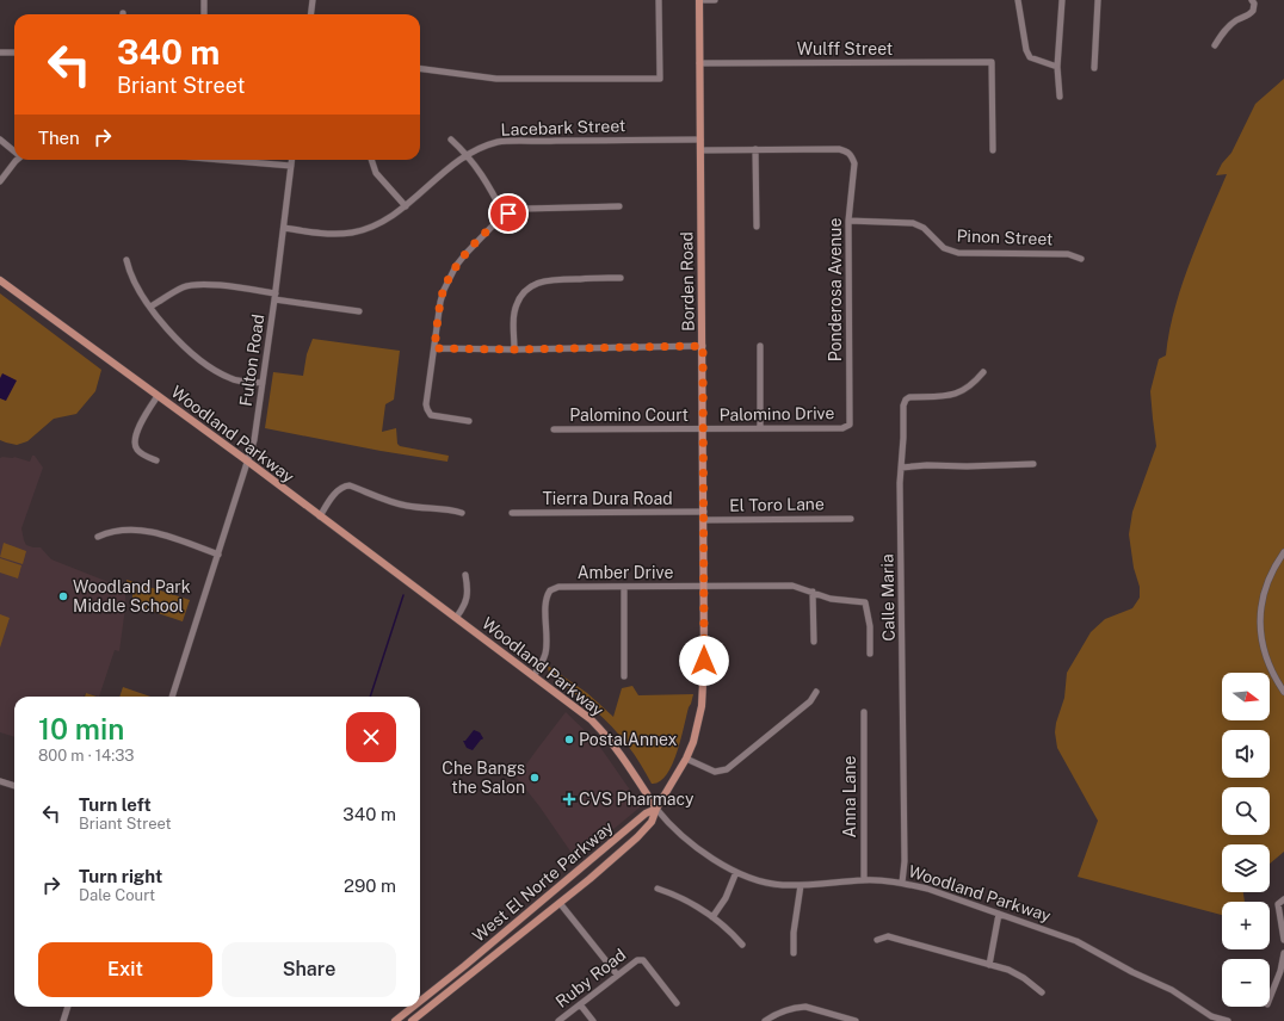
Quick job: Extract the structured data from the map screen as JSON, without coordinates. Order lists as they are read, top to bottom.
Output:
{
  "streets": {
    "main road": ["Borden Road", "Woodland Parkway", "West El Norte Parkway"],
    "street": [
      "Wulff Street",
      "Lacebark Street",
      "Pinon Street",
      "Ponderosa Avenue",
      "Fulton Road",
      "Palomino Drive",
      "Palomino Court",
      "Tierra Dura Road",
      "El Toro Lane",
      "Amber Drive",
      "Calle Maria",
      "Anna Lane",
      "Ruby Road"
    ]
  },
  "crossings": [
    ["Wulff Street", "Borden Road"],
    ["Lacebark Street", "Borden Road"],
    ["Lacebark Street", "Fulton Road"],
    ["Pinon Street", "Ponderosa Avenue"],
    ["Borden Road", "Palomino Drive"],
    ["Borden Road", "Palomino Court"],
    ["Borden Road", "Woodland Parkway"],
    ["Borden Road", "Tierra Dura Road"],
    ["Borden Road", "El Toro Lane"],
    ["Borden Road", "Amber Drive"],
    ["Borden Road", "West El Norte Parkway"],
    ["Ponderosa Avenue", "Palomino Drive"],
    ["Fulton Road", "Woodland Parkway"],
    ["Palomino Drive", "Palomino Court"],
    ["Woodland Parkway", "Amber Drive"],
    ["Woodland Parkway", "Calle Maria"],
    ["Woodland Parkway", "Anna Lane"],
    ["Woodland Parkway", "West El Norte Parkway"],
    ["Tierra Dura Road", "El Toro Lane"]
  ],
  "places": {
    "other": ["Woodland Park Middle School", "PostalAnnex", "Che Bangs the Salon"],
    "health": ["CVS Pharmacy"]
  },
  "north": "right",
  "page": {
    "turn": ["340 m", "Briant Street"],
    "then": "Then",
    "map_buttons": ["+", "−"],
    "heading": ["10 min", "800 m · 14:33"],
    "list": [
      {
        "name": "Turn left",
        "note": "Briant Street",
        "value": "340 m"
      },
      {
        "name": "Turn right",
        "note": "Dale Court",
        "value": "290 m"
      }
    ],
    "buttons": ["Exit", "Share"]
  }
}
